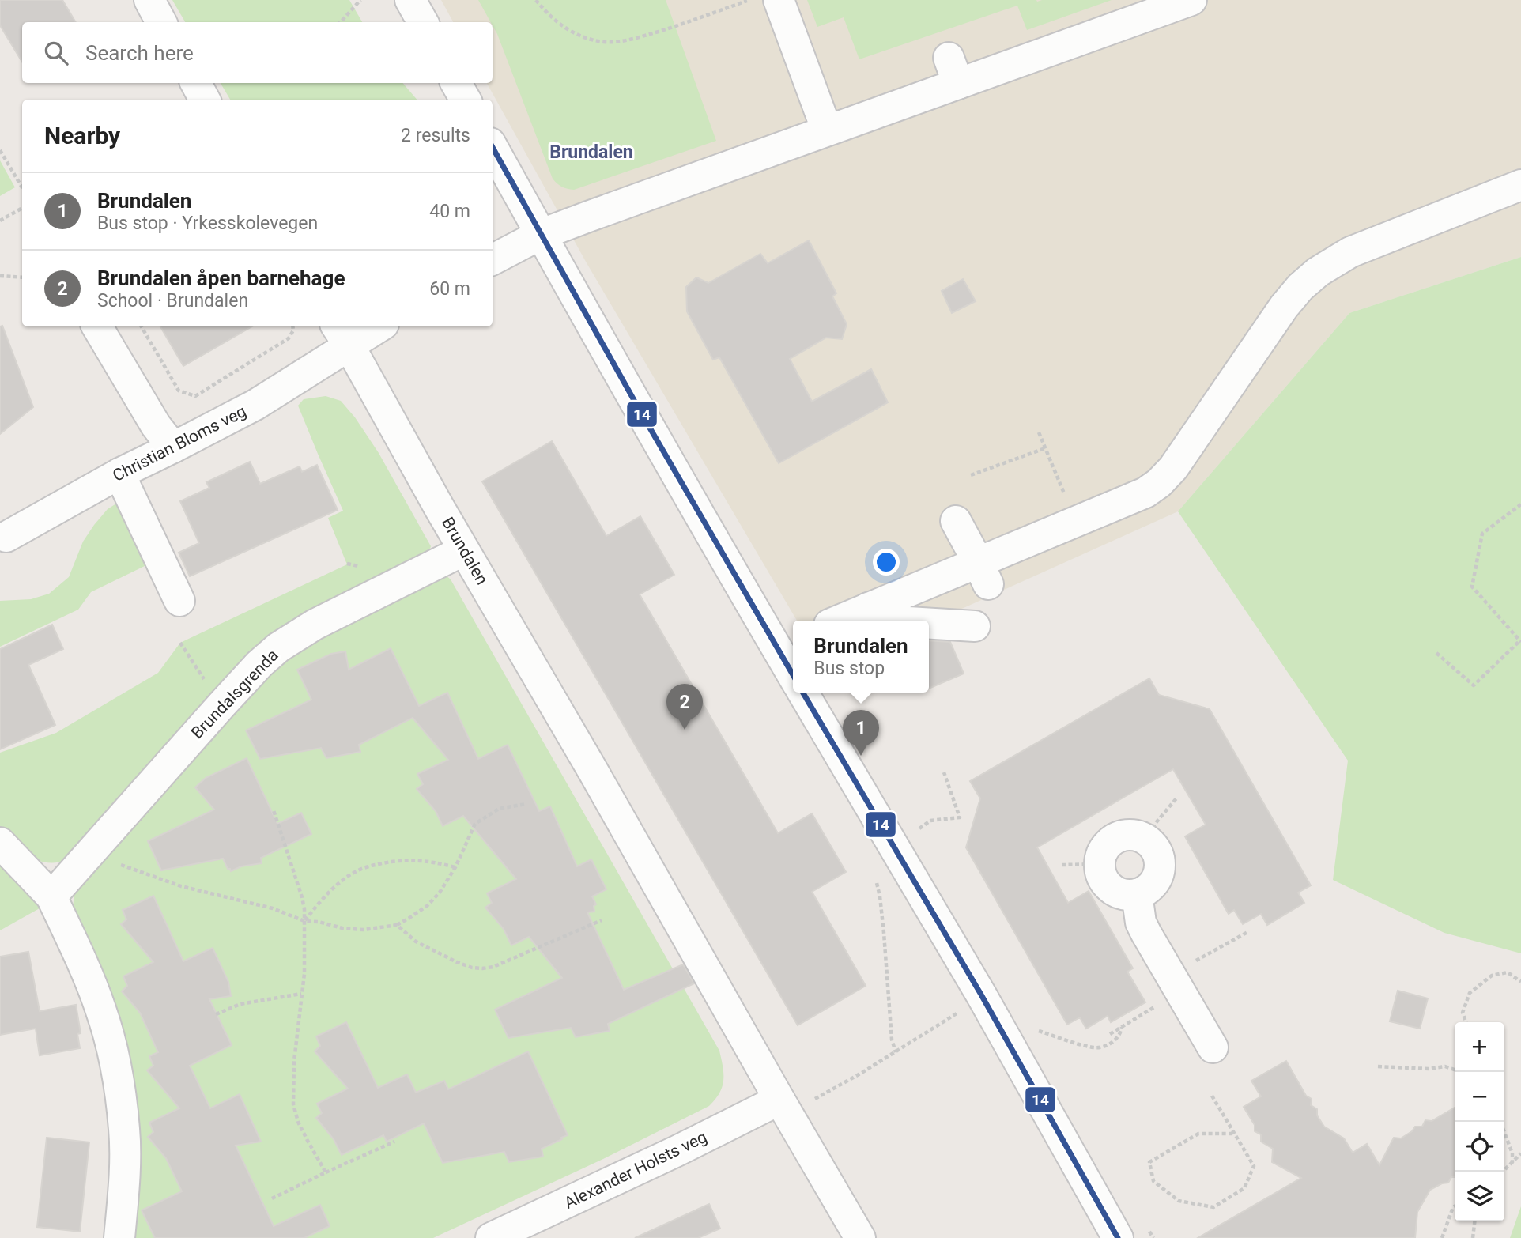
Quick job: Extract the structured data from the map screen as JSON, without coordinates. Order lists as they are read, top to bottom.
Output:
{
  "streets": {
    "street": [
      "Christian Bloms veg",
      "Brundalen",
      "Brundalsgrenda",
      "Alexander Holsts veg"
    ]
  },
  "crossings": [
    ["Christian Bloms veg", "Brundalen"],
    ["Brundalen", "Brundalsgrenda"],
    ["Brundalen", "Alexander Holsts veg"]
  ],
  "districts": ["Brundalen"],
  "lines": ["transit line 14"],
  "page": {
    "search": "Search here",
    "heading": ["Nearby", "2 results"],
    "list": [
      {
        "mark": "1",
        "name": "Brundalen",
        "note": "Bus stop · Yrkesskolevegen",
        "value": "40 m"
      },
      {
        "mark": "2",
        "name": "Brundalen åpen barnehage",
        "note": "School · Brundalen",
        "value": "60 m"
      }
    ],
    "popup": ["Brundalen", "Bus stop"],
    "pins": ["2", "1"],
    "map_buttons": ["+", "−"]
  }
}
